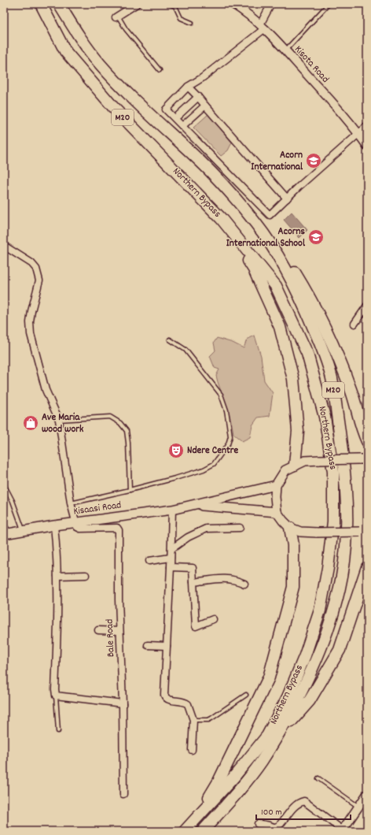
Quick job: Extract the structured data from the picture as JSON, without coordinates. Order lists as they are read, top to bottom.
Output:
{
  "streets": {
    "highway": ["M20", "Northern Bypass"],
    "main road": ["Kisaasi Road"],
    "street": ["Kisota Road", "Bale Road"]
  },
  "crossings": [
    ["Kisaasi Road", "Bale Road"]
  ],
  "places": {
    "school or university": ["Acorn International", "Acorns International School"],
    "shop": ["Ave Maria wood work"],
    "theatre": ["Ndere Centre"]
  },
  "scale_bar": "100 m"
}
